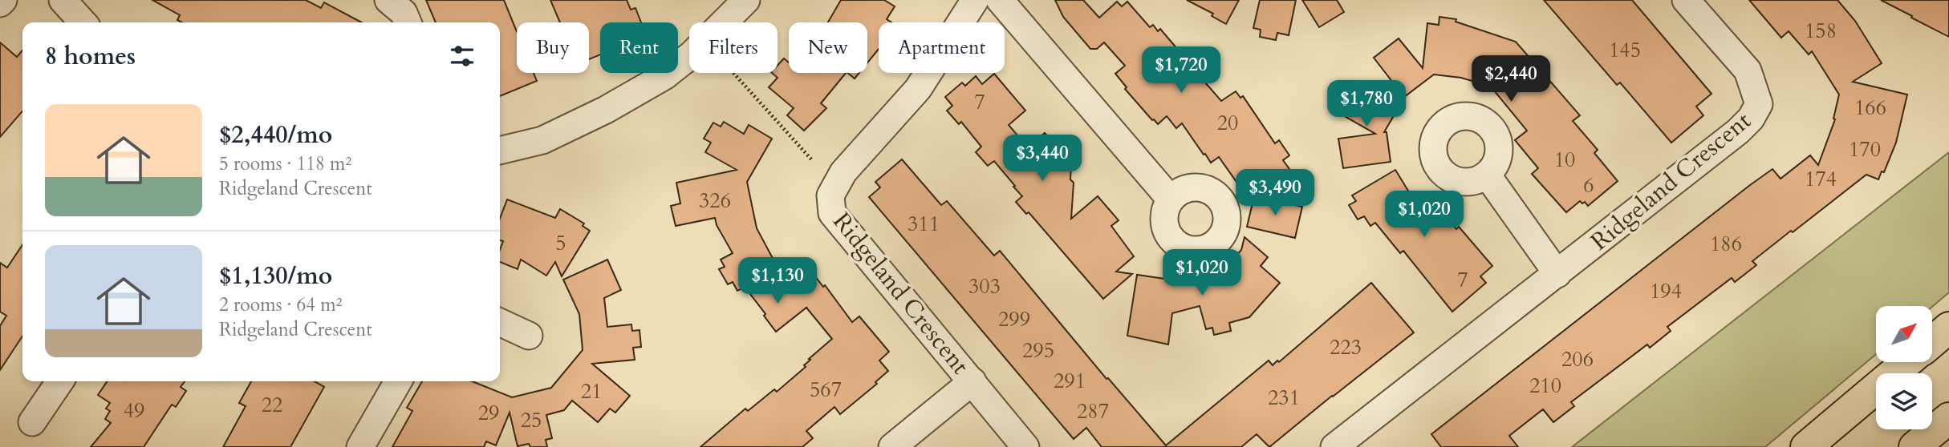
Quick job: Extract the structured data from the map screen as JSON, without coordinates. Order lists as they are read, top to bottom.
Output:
{
  "streets": {
    "street": ["Ridgeland Crescent"]
  },
  "house_numbers": [
    "158",
    "145",
    "7",
    "166",
    "20",
    "170",
    "10",
    "174",
    "6",
    "326",
    "311",
    "5",
    "186",
    "7",
    "303",
    "194",
    "299",
    "223",
    "295",
    "206",
    "291",
    "210",
    "567",
    "21",
    "231",
    "22",
    "49",
    "287",
    "29",
    "25"
  ],
  "north": "top right",
  "page": {
    "chip": [
      "Buy",
      "Rent",
      "Filters",
      "New",
      "Apartment"
    ],
    "heading": "8 homes",
    "price": [
      "$1,720",
      "$2,440",
      "$1,780",
      "$3,440",
      "$3,490",
      "$1,020",
      "$1,020",
      "$1,130"
    ],
    "list": [
      {
        "name": "$2,440/mo",
        "note": "5 rooms · 118 m² · Ridgeland Crescent"
      },
      {
        "name": "$1,130/mo",
        "note": "2 rooms · 64 m² · Ridgeland Crescent"
      }
    ]
  }
}
